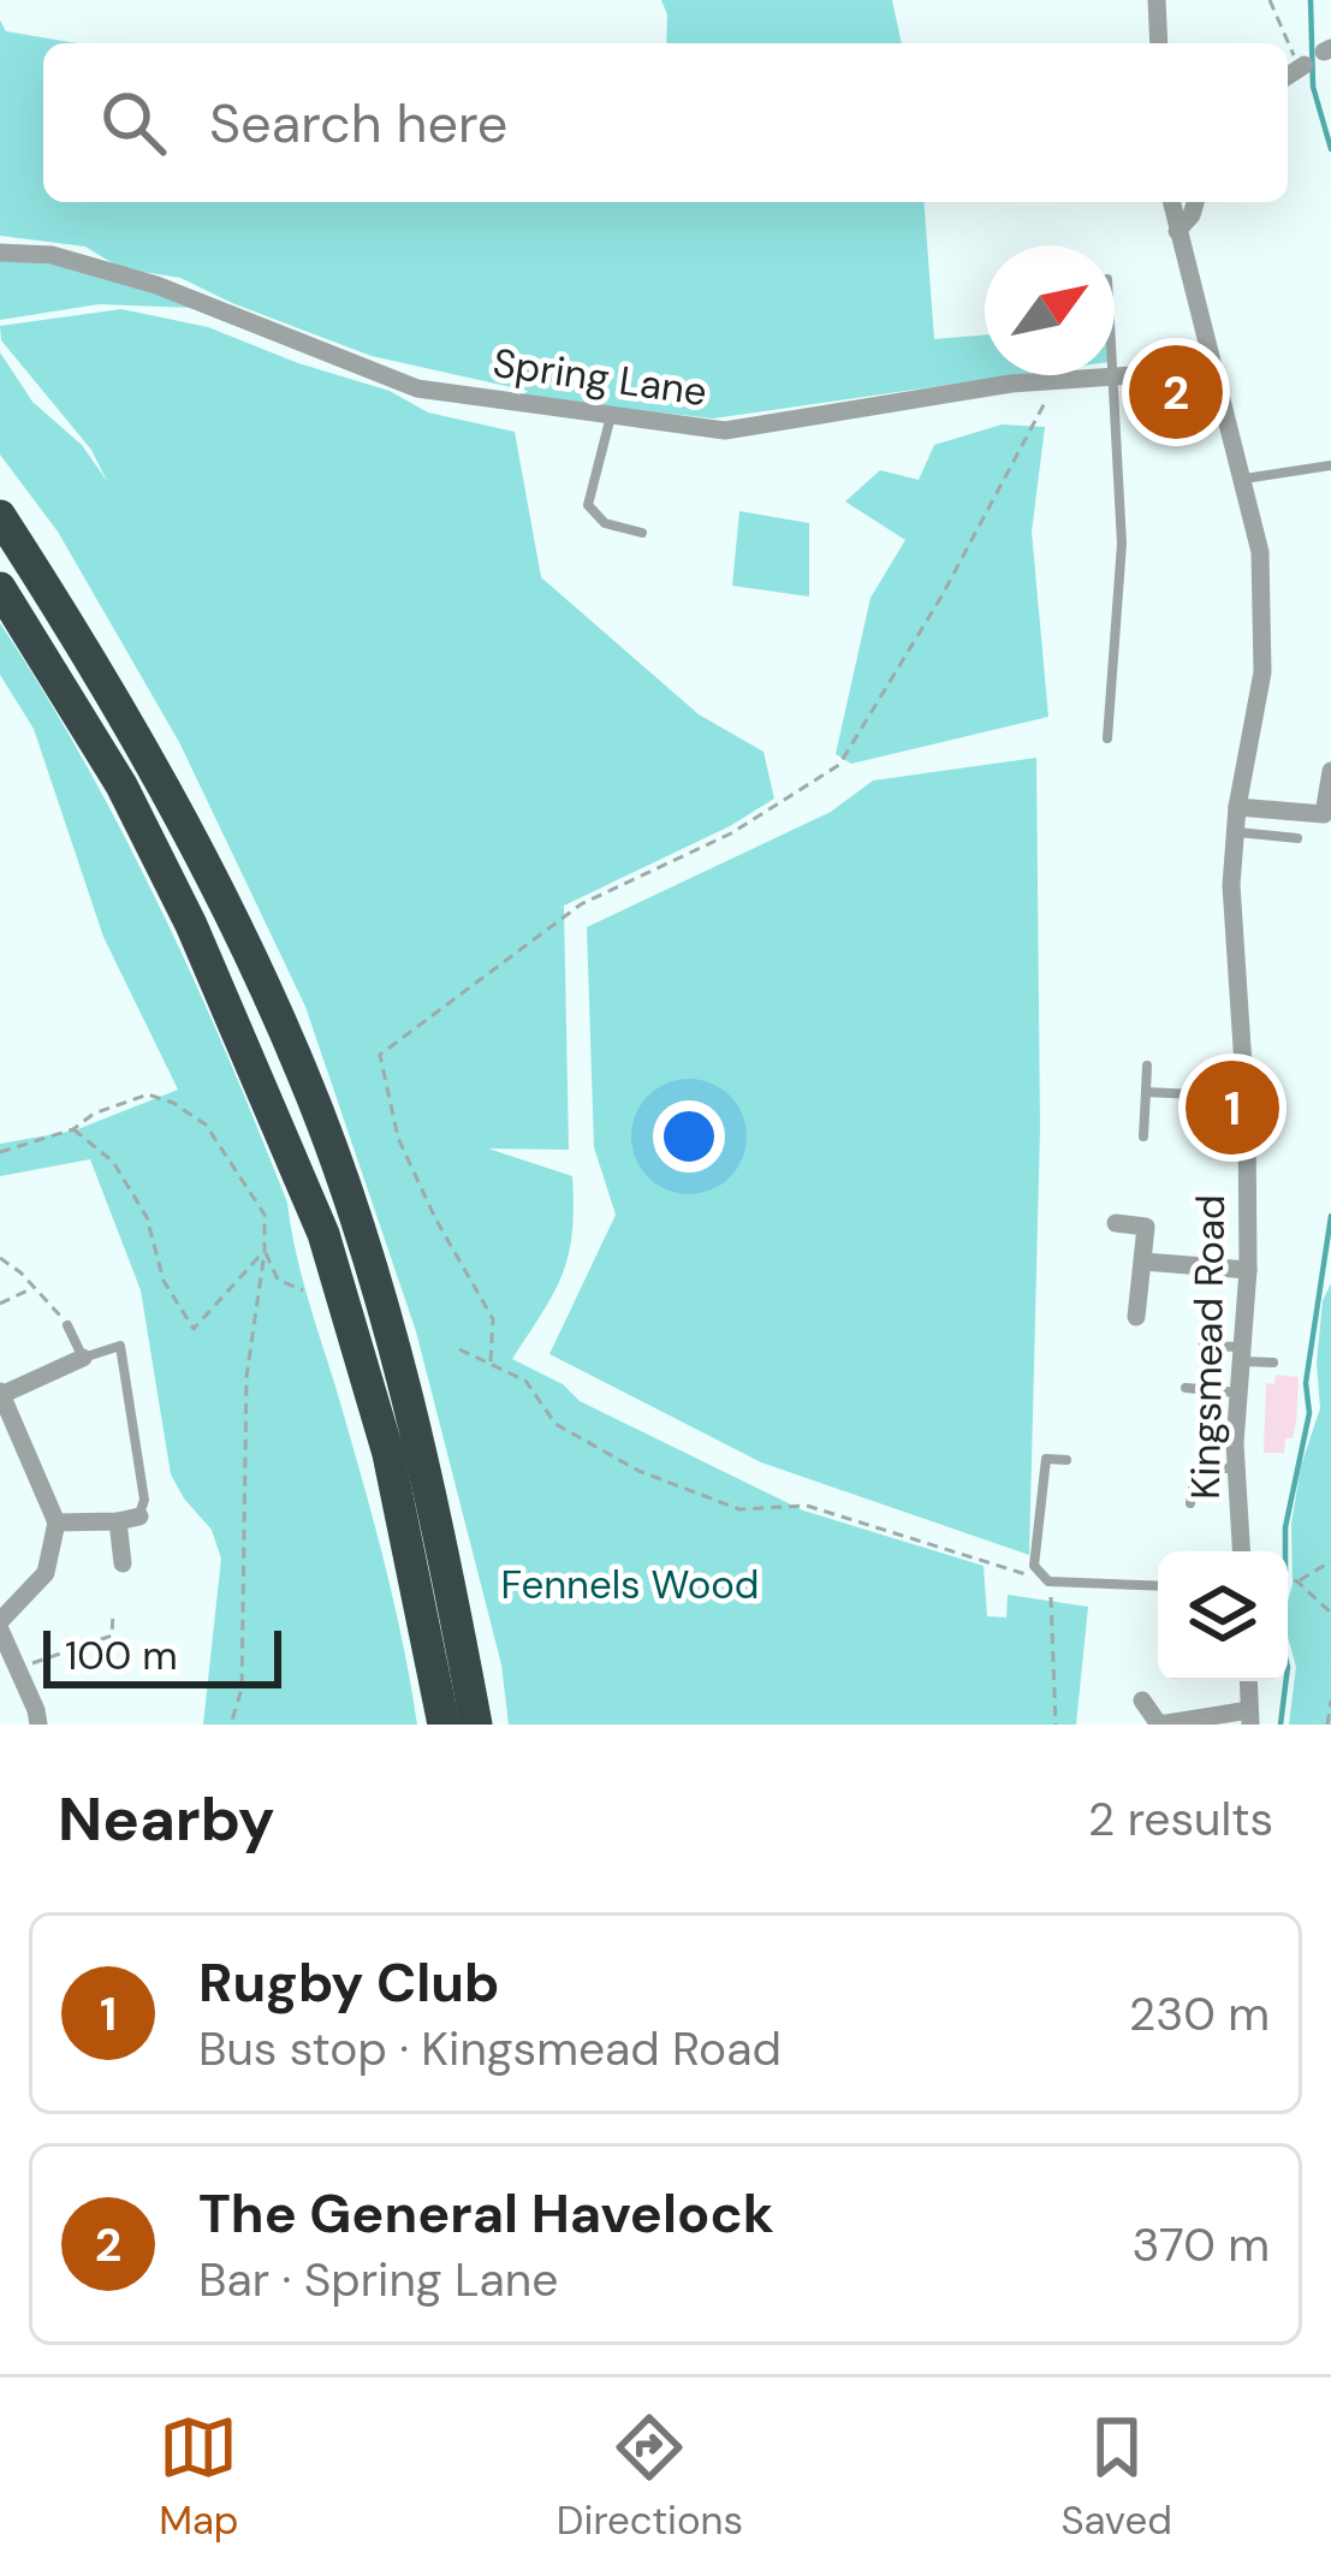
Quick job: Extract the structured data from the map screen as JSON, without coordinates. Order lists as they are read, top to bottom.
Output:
{
  "streets": {
    "street": ["Spring Lane", "Kingsmead Road"]
  },
  "crossings": [
    ["Spring Lane", "Kingsmead Road"]
  ],
  "parks": ["Fennels Wood"],
  "scale_bar": "100 m",
  "north": "top right",
  "page": {
    "search": "Search here",
    "pins": ["2", "1"],
    "scale": "100 m",
    "heading": ["Nearby", "2 results"],
    "list": [
      {
        "mark": "1",
        "name": "Rugby Club",
        "note": "Bus stop · Kingsmead Road",
        "value": "230 m"
      },
      {
        "mark": "2",
        "name": "The General Havelock",
        "note": "Bar · Spring Lane",
        "value": "370 m"
      }
    ],
    "nav": ["Map", "Directions", "Saved"]
  }
}
